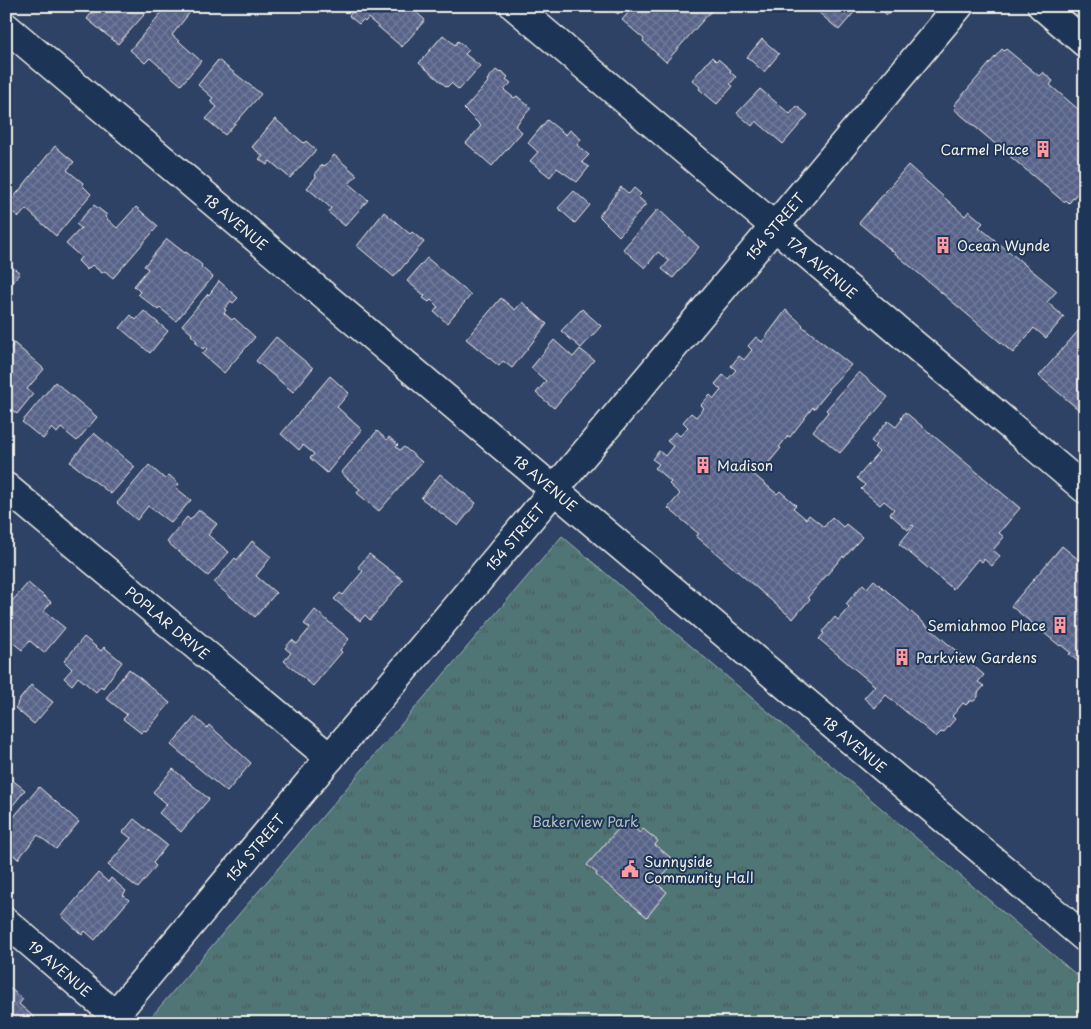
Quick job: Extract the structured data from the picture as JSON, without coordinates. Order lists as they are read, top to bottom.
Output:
{
  "streets": {
    "street": [
      "18 AVENUE",
      "154 STREET",
      "17A AVENUE",
      "POPLAR DRIVE",
      "19 AVENUE"
    ]
  },
  "crossings": [
    ["18 AVENUE", "154 STREET"],
    ["154 STREET", "17A AVENUE"],
    ["154 STREET", "POPLAR DRIVE"],
    ["154 STREET", "19 AVENUE"]
  ],
  "parks": ["Bakerview Park"],
  "places": {
    "building": [
      "Carmel Place",
      "Ocean Wynde",
      "Madison",
      "Semiahmoo Place",
      "Parkview Gardens"
    ],
    "public building": ["Sunnyside Community Hall"]
  }
}
